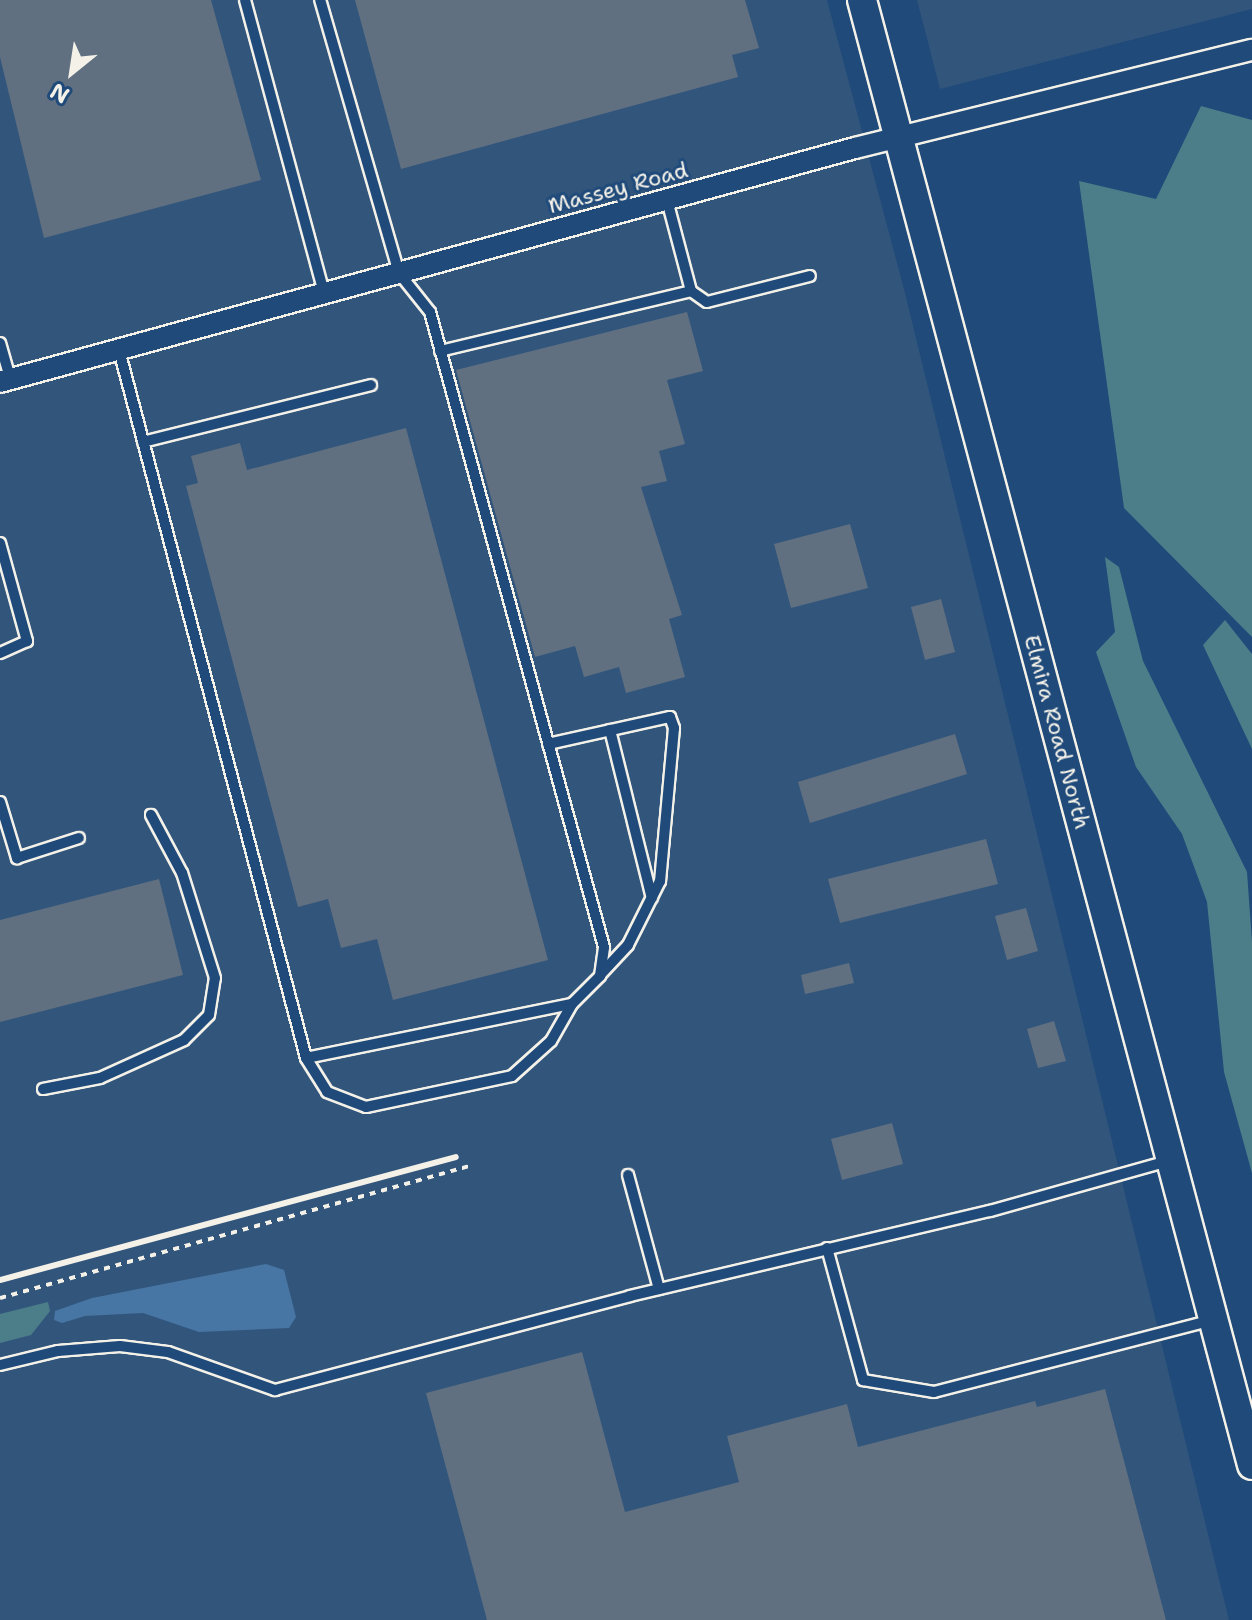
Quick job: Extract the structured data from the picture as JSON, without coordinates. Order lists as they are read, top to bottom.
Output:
{
  "streets": {
    "main road": ["Elmira Road North"],
    "street": ["Massey Road"]
  },
  "crossings": [
    ["Massey Road", "Elmira Road North"]
  ],
  "north": "bottom left"
}
